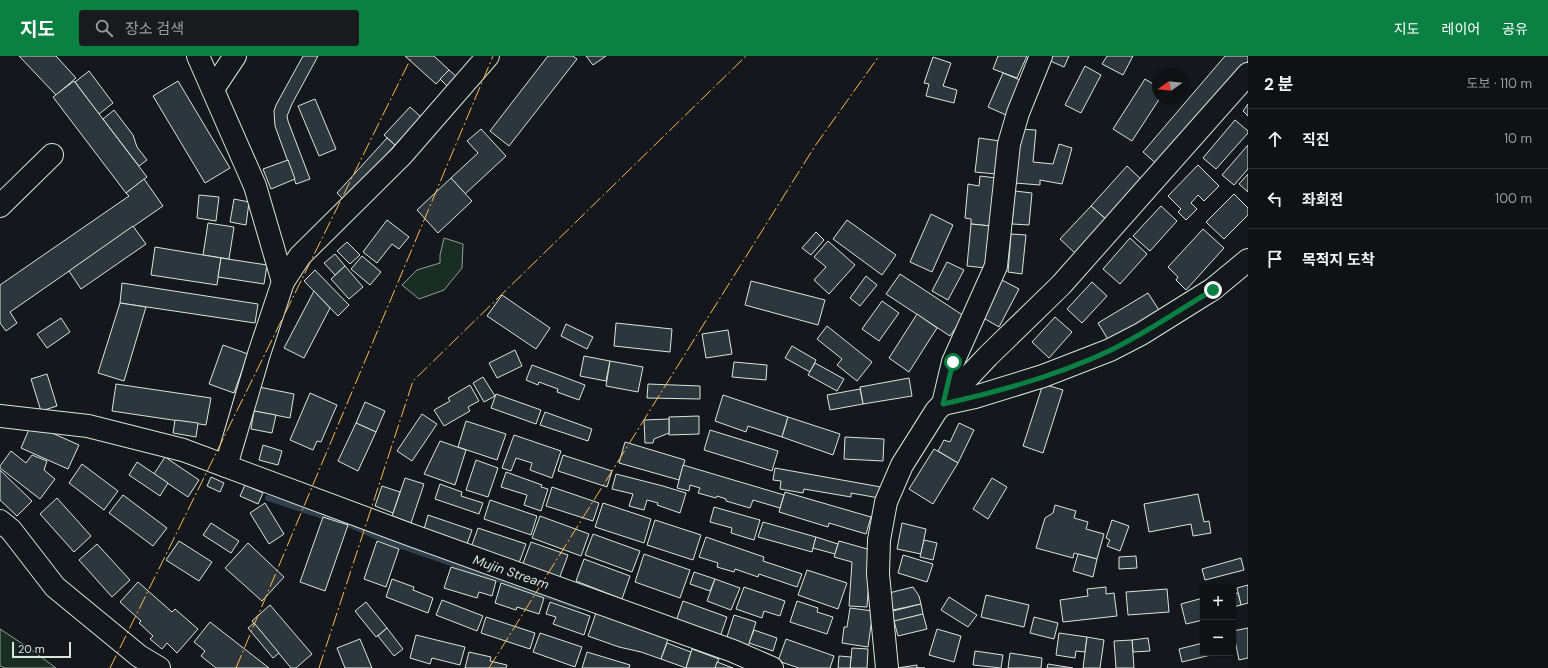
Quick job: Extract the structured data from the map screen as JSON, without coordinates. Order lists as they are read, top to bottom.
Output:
{
  "water": ["Mujin Stream"],
  "scale_bar": "20 m",
  "north": "left",
  "page": {
    "header": "지도",
    "search": "장소 검색",
    "nav": ["지도", "레이어", "공유"],
    "heading": ["2 분", "도보 · 110 m"],
    "list": [
      ["직진", "10 m"],
      ["좌회전", "100 m"],
      "목적지 도착"
    ],
    "map_buttons": ["+", "−"],
    "scale": "20 m"
  }
}
